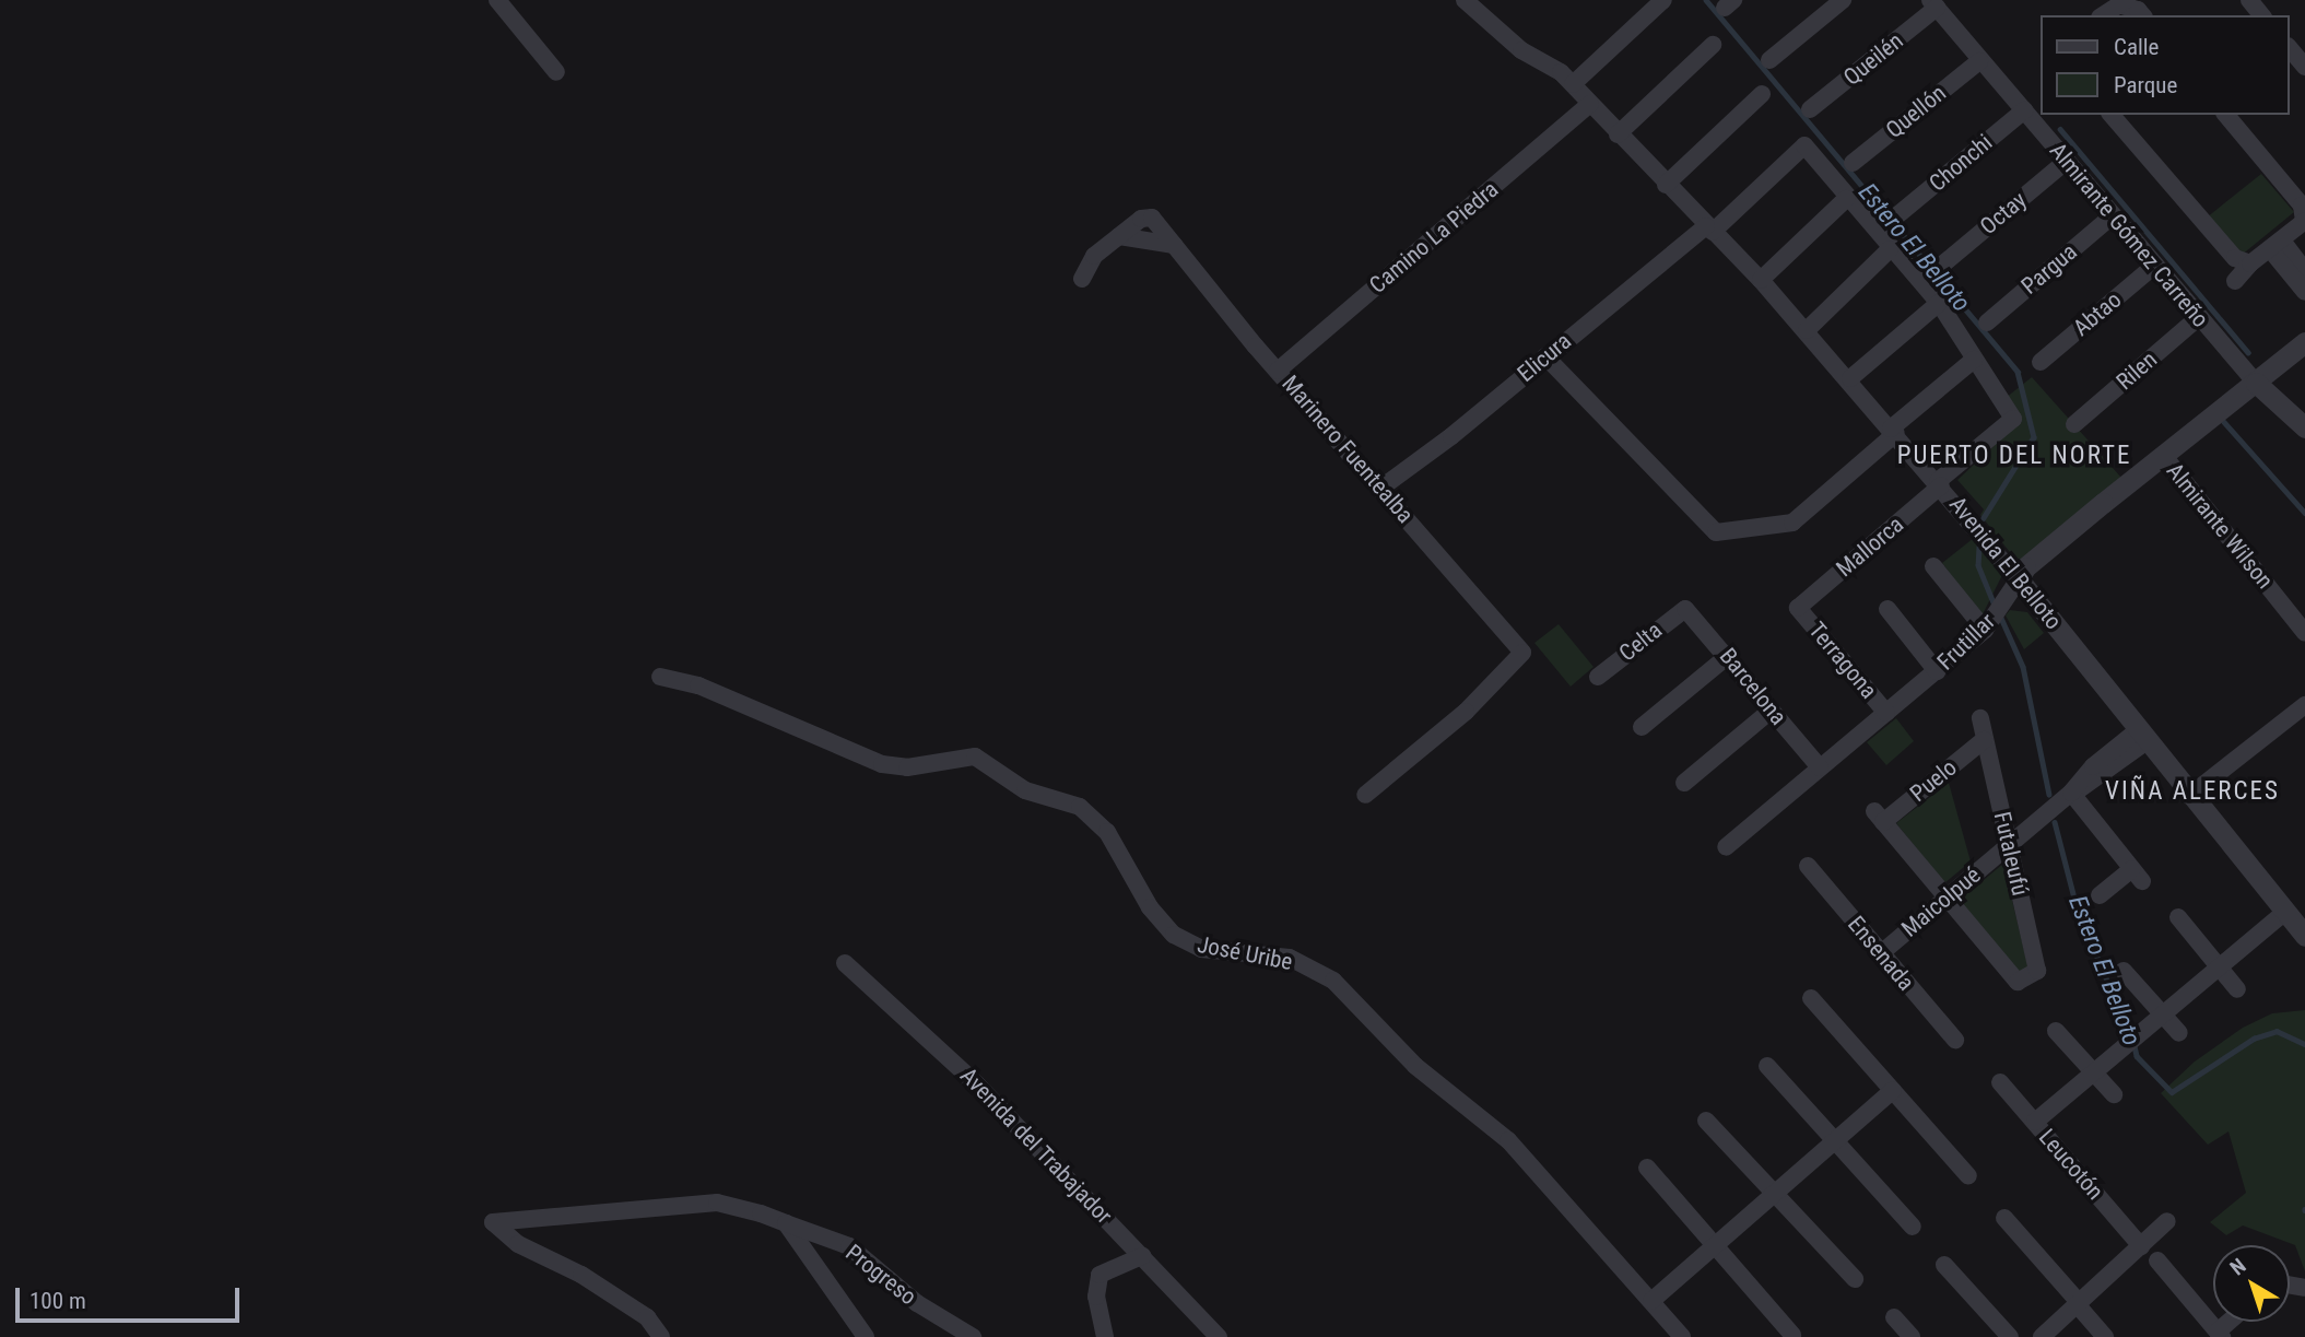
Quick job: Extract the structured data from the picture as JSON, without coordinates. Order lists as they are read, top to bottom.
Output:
{
  "streets": {
    "street": [
      "Queilén",
      "Quellón",
      "Chonchi",
      "Octay",
      "Almirante Gómez Carreño",
      "Camino La Piedra",
      "Pargua",
      "Abtao",
      "Elicura",
      "Rilen",
      "Marinero Fuentealba",
      "Almirante Wilson",
      "Mallorca",
      "Avenida El Belloto",
      "Celta",
      "Frutillar",
      "Terragona",
      "Barcelona",
      "Puelo",
      "Futaleufú",
      "Maicolpué",
      "José Uribe",
      "Ensenada",
      "Avenida del Trabajador",
      "Leucotón",
      "Progreso"
    ]
  },
  "crossings": [
    ["Queilén", "Almirante Gómez Carreño"],
    ["Quellón", "Almirante Gómez Carreño"],
    ["Chonchi", "Almirante Gómez Carreño"],
    ["Octay", "Almirante Gómez Carreño"],
    ["Almirante Gómez Carreño", "Pargua"],
    ["Almirante Gómez Carreño", "Abtao"],
    ["Almirante Gómez Carreño", "Rilen"],
    ["Almirante Gómez Carreño", "Frutillar"],
    ["Camino La Piedra", "Marinero Fuentealba"],
    ["Camino La Piedra", "Avenida El Belloto"],
    ["Elicura", "Marinero Fuentealba"],
    ["Elicura", "Avenida El Belloto"],
    ["Almirante Wilson", "Frutillar"],
    ["Mallorca", "Avenida El Belloto"],
    ["Mallorca", "Terragona"],
    ["Avenida El Belloto", "Frutillar"],
    ["Avenida El Belloto", "Maicolpué"],
    ["Celta", "Barcelona"],
    ["Frutillar", "Terragona"],
    ["Frutillar", "Barcelona"],
    ["Puelo", "Futaleufú"],
    ["Puelo", "Maicolpué"],
    ["Futaleufú", "Maicolpué"],
    ["Maicolpué", "Ensenada"]
  ],
  "districts": ["PUERTO DEL NORTE", "VIÑA ALERCES"],
  "water": ["Estero El Belloto"],
  "legend": ["Calle", "Parque"],
  "scale_bar": "100 m",
  "north": "top left"
}
